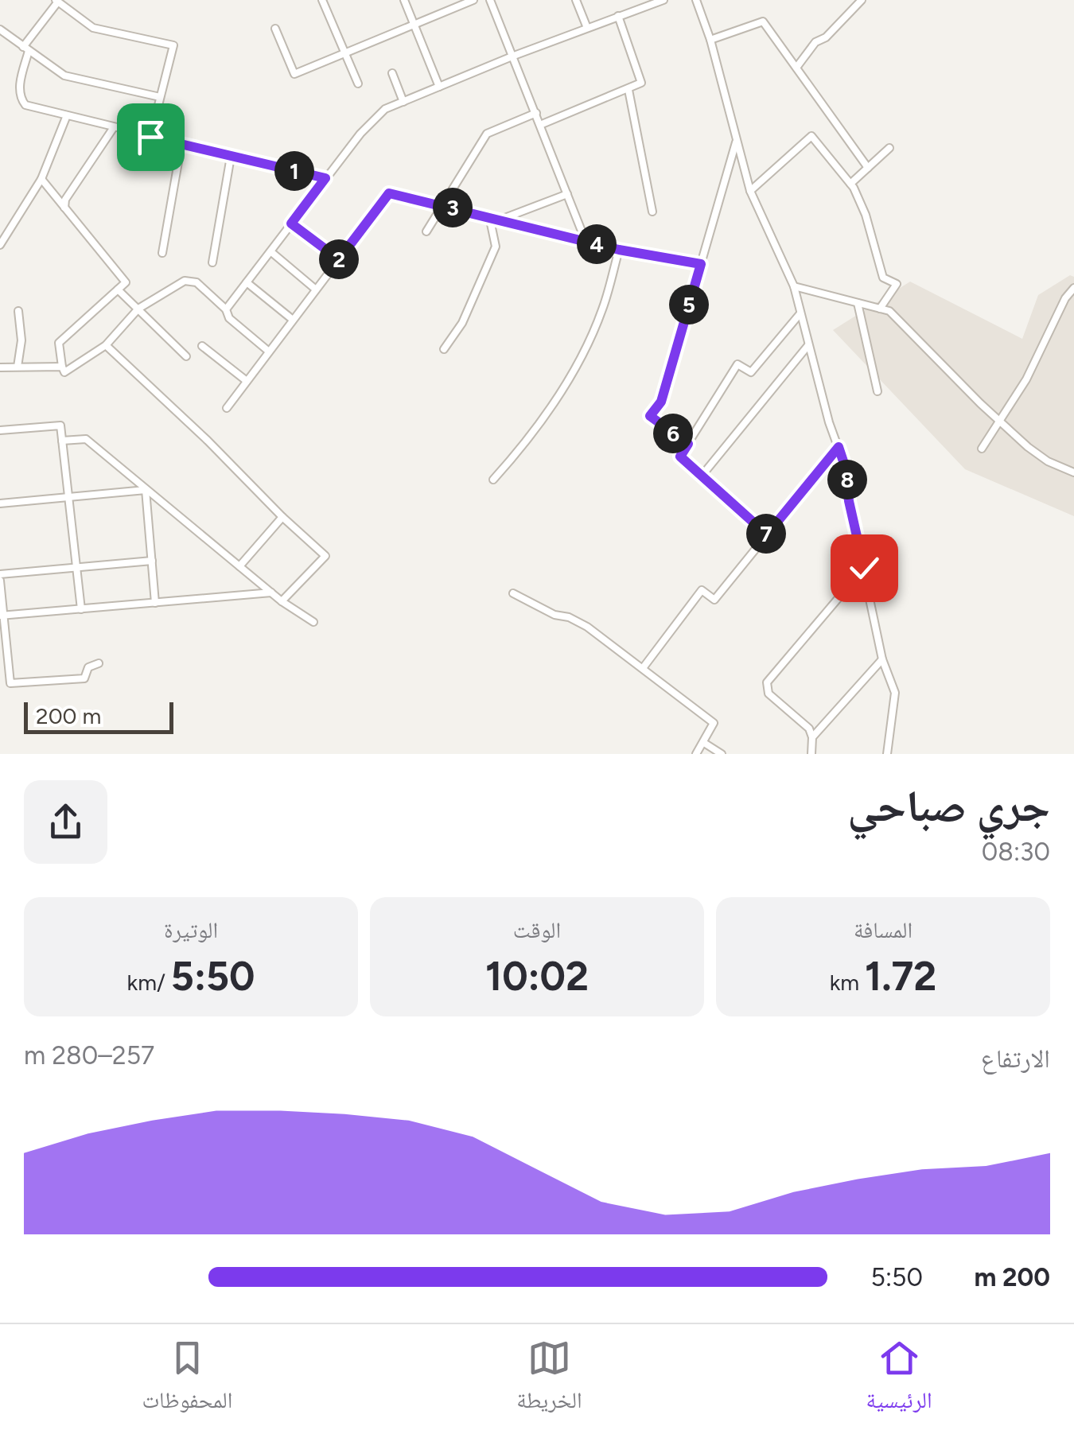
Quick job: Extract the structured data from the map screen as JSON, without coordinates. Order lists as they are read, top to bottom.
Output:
{
  "scale_bar": "200 m",
  "page": {
    "pins": [
      "1",
      "3",
      "4",
      "2",
      "5",
      "6",
      "8",
      "7"
    ],
    "scale": "200 m",
    "heading": ["جري صباحي", "08:30"],
    "stats": [
      ["المسافة", "1.72 km"],
      ["الوقت", "10:02"],
      ["الوتيرة", "5:50 /km"]
    ],
    "chart": ["الارتفاع", "257–280 m"],
    "list": [
      {
        "name": "200 m",
        "note": "5:50"
      }
    ],
    "tabs": ["الرئيسية", "الخريطة", "المحفوظات"]
  }
}
